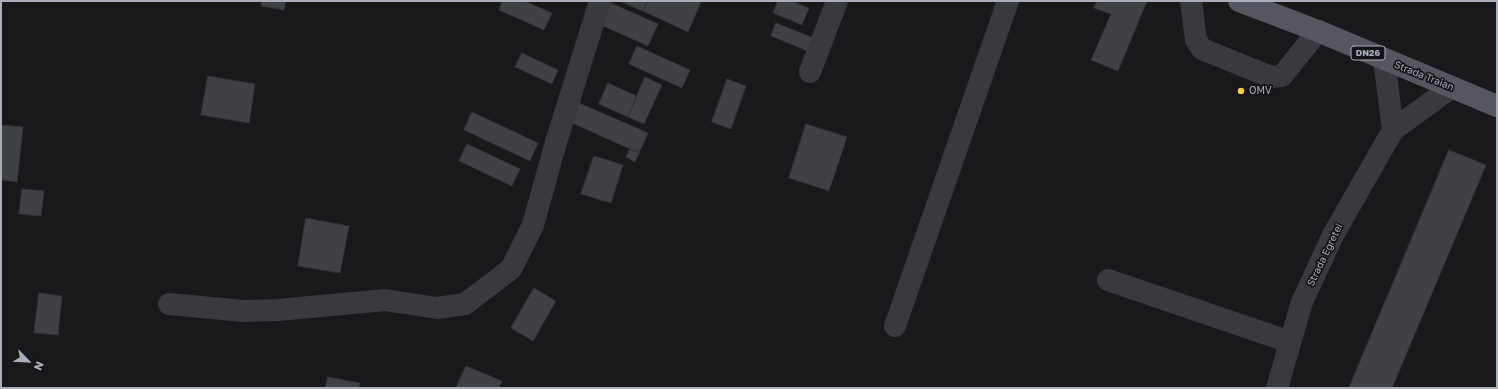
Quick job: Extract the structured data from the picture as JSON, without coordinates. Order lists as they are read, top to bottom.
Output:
{
  "streets": {
    "main road": ["DN26", "Strada Traian"],
    "street": ["Strada Egretei"]
  },
  "crossings": [
    ["Strada Traian", "Strada Egretei"]
  ],
  "places": ["OMV"],
  "north": "bottom right"
}
